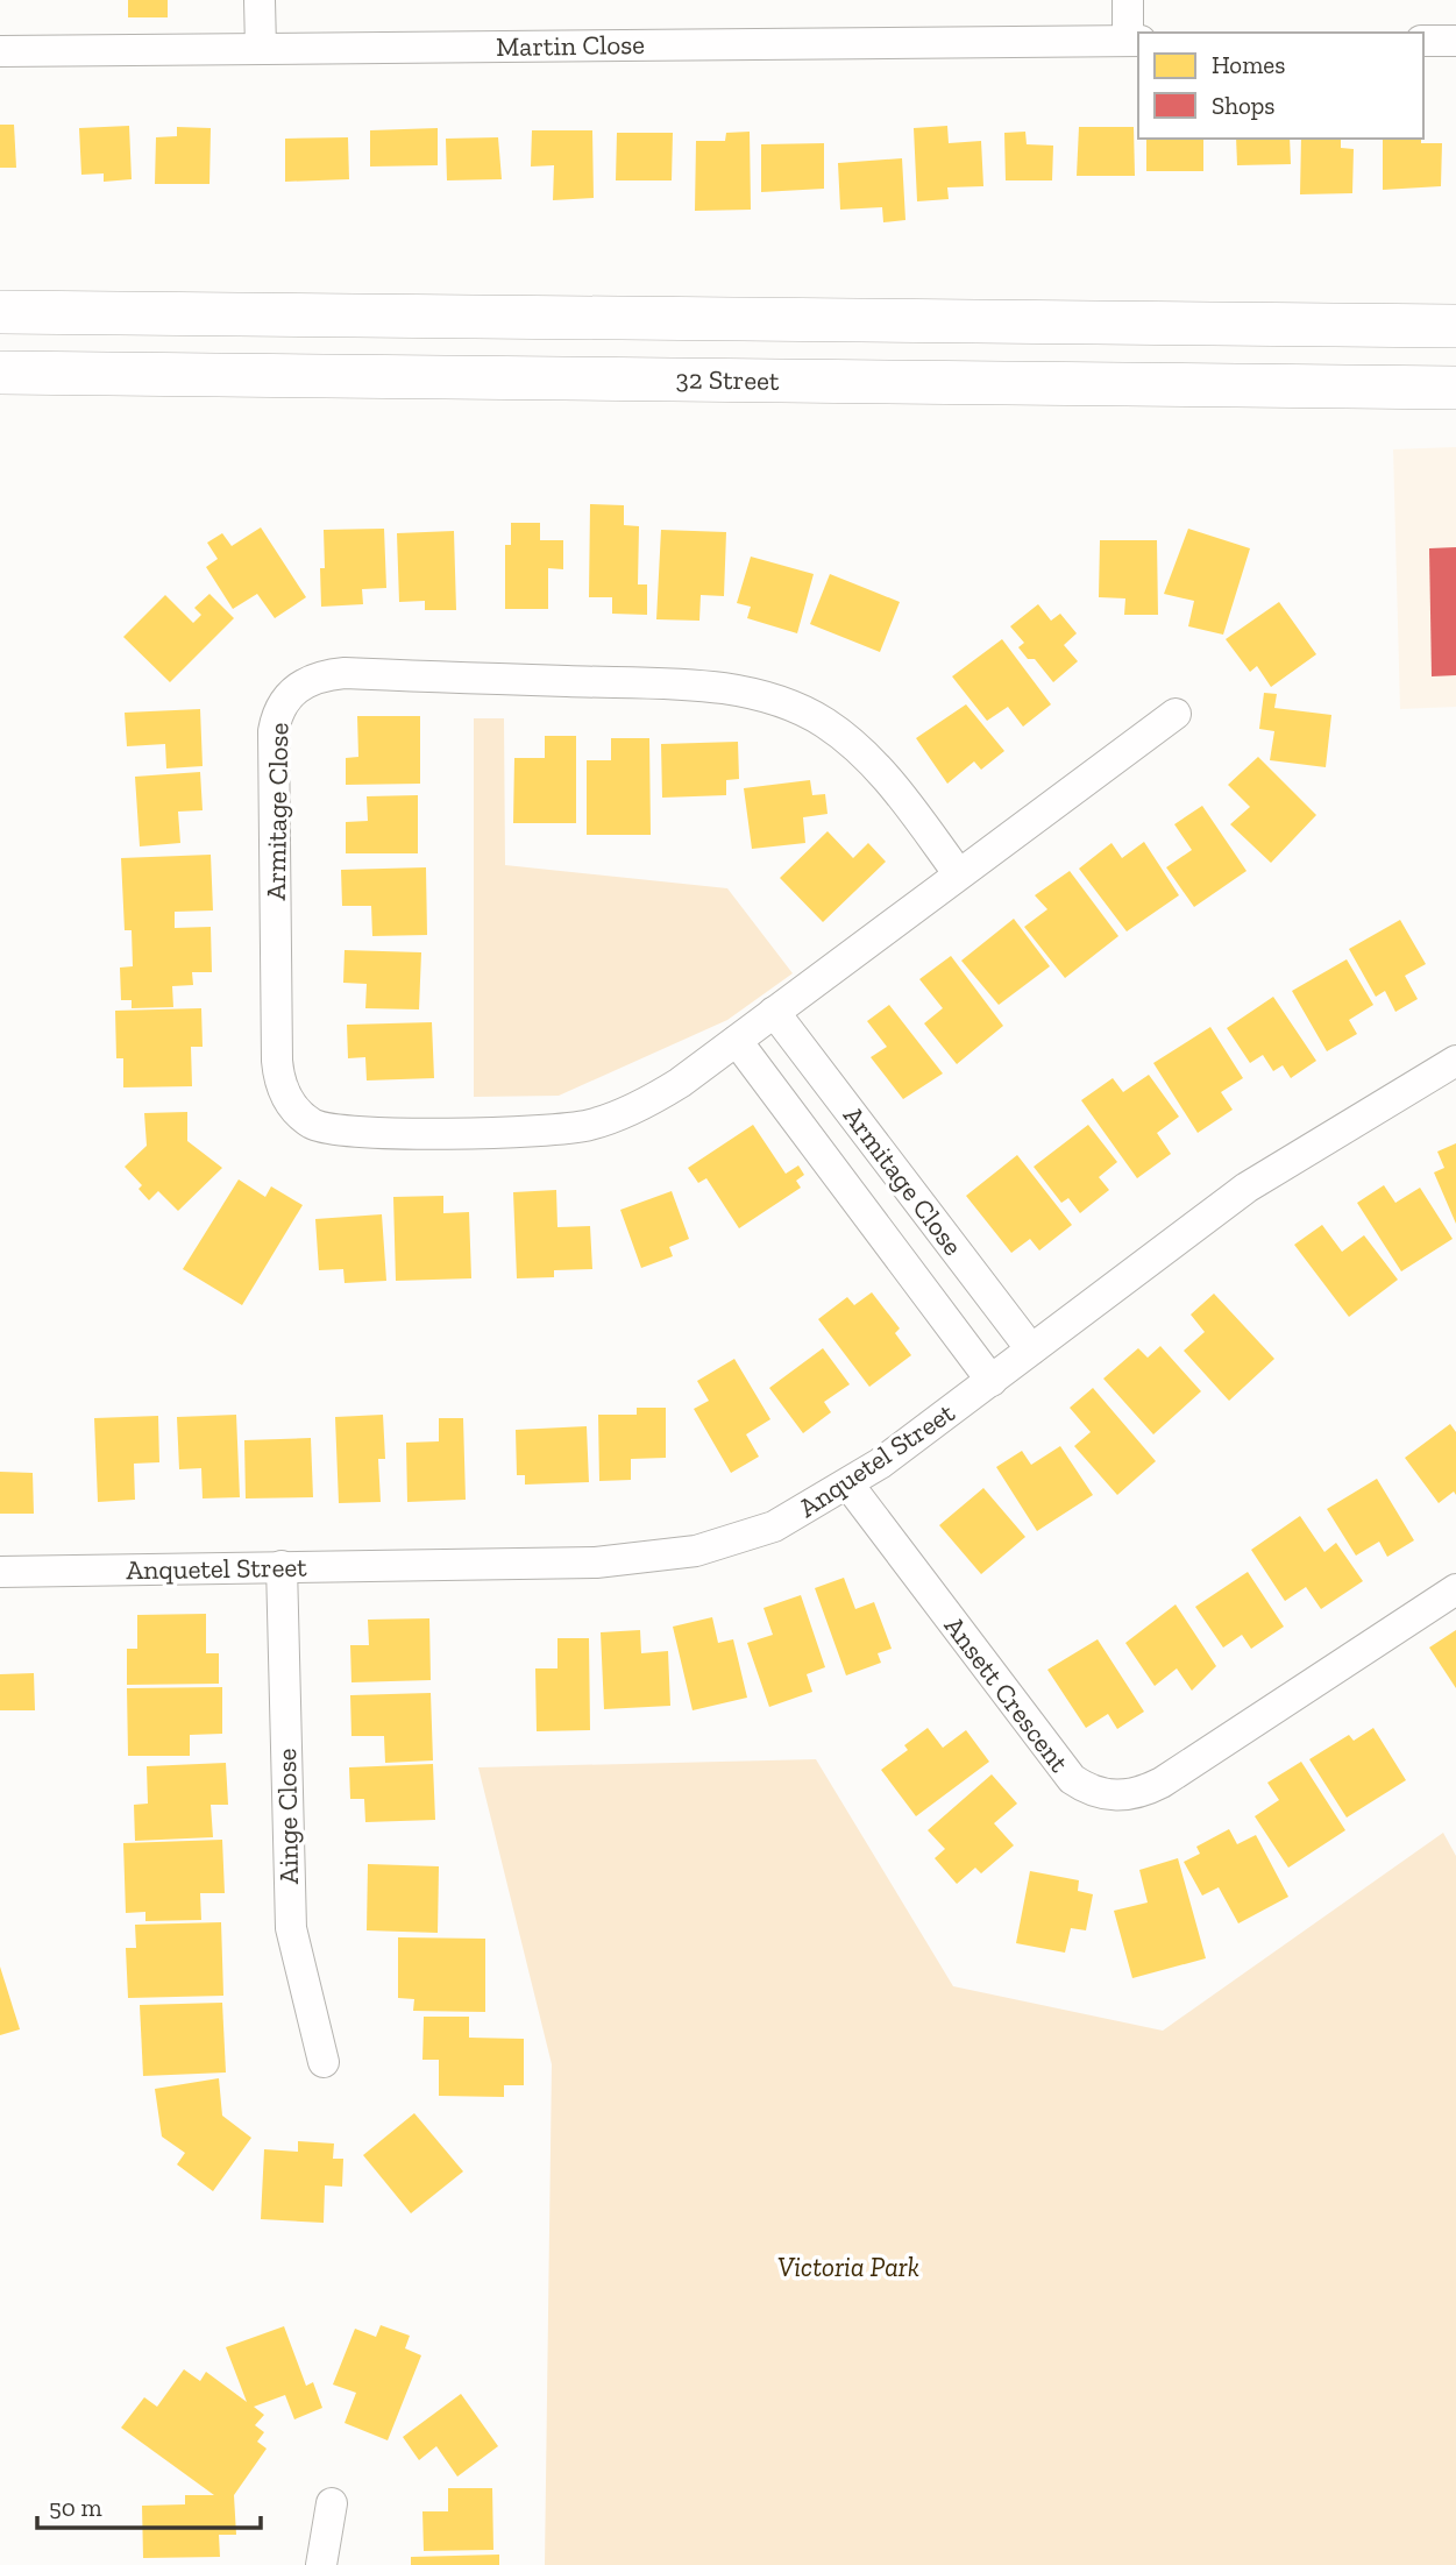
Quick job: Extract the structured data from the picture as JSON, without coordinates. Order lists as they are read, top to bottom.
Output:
{
  "streets": {
    "main road": ["32 Street"],
    "street": [
      "Martin Close",
      "Armitage Close",
      "Anquetel Street",
      "Ansett Crescent",
      "Ainge Close"
    ]
  },
  "crossings": [
    ["Armitage Close", "Anquetel Street"],
    ["Anquetel Street", "Ansett Crescent"],
    ["Anquetel Street", "Ainge Close"]
  ],
  "parks": ["Victoria Park"],
  "legend": ["Homes", "Shops"],
  "scale_bar": "50 m"
}
